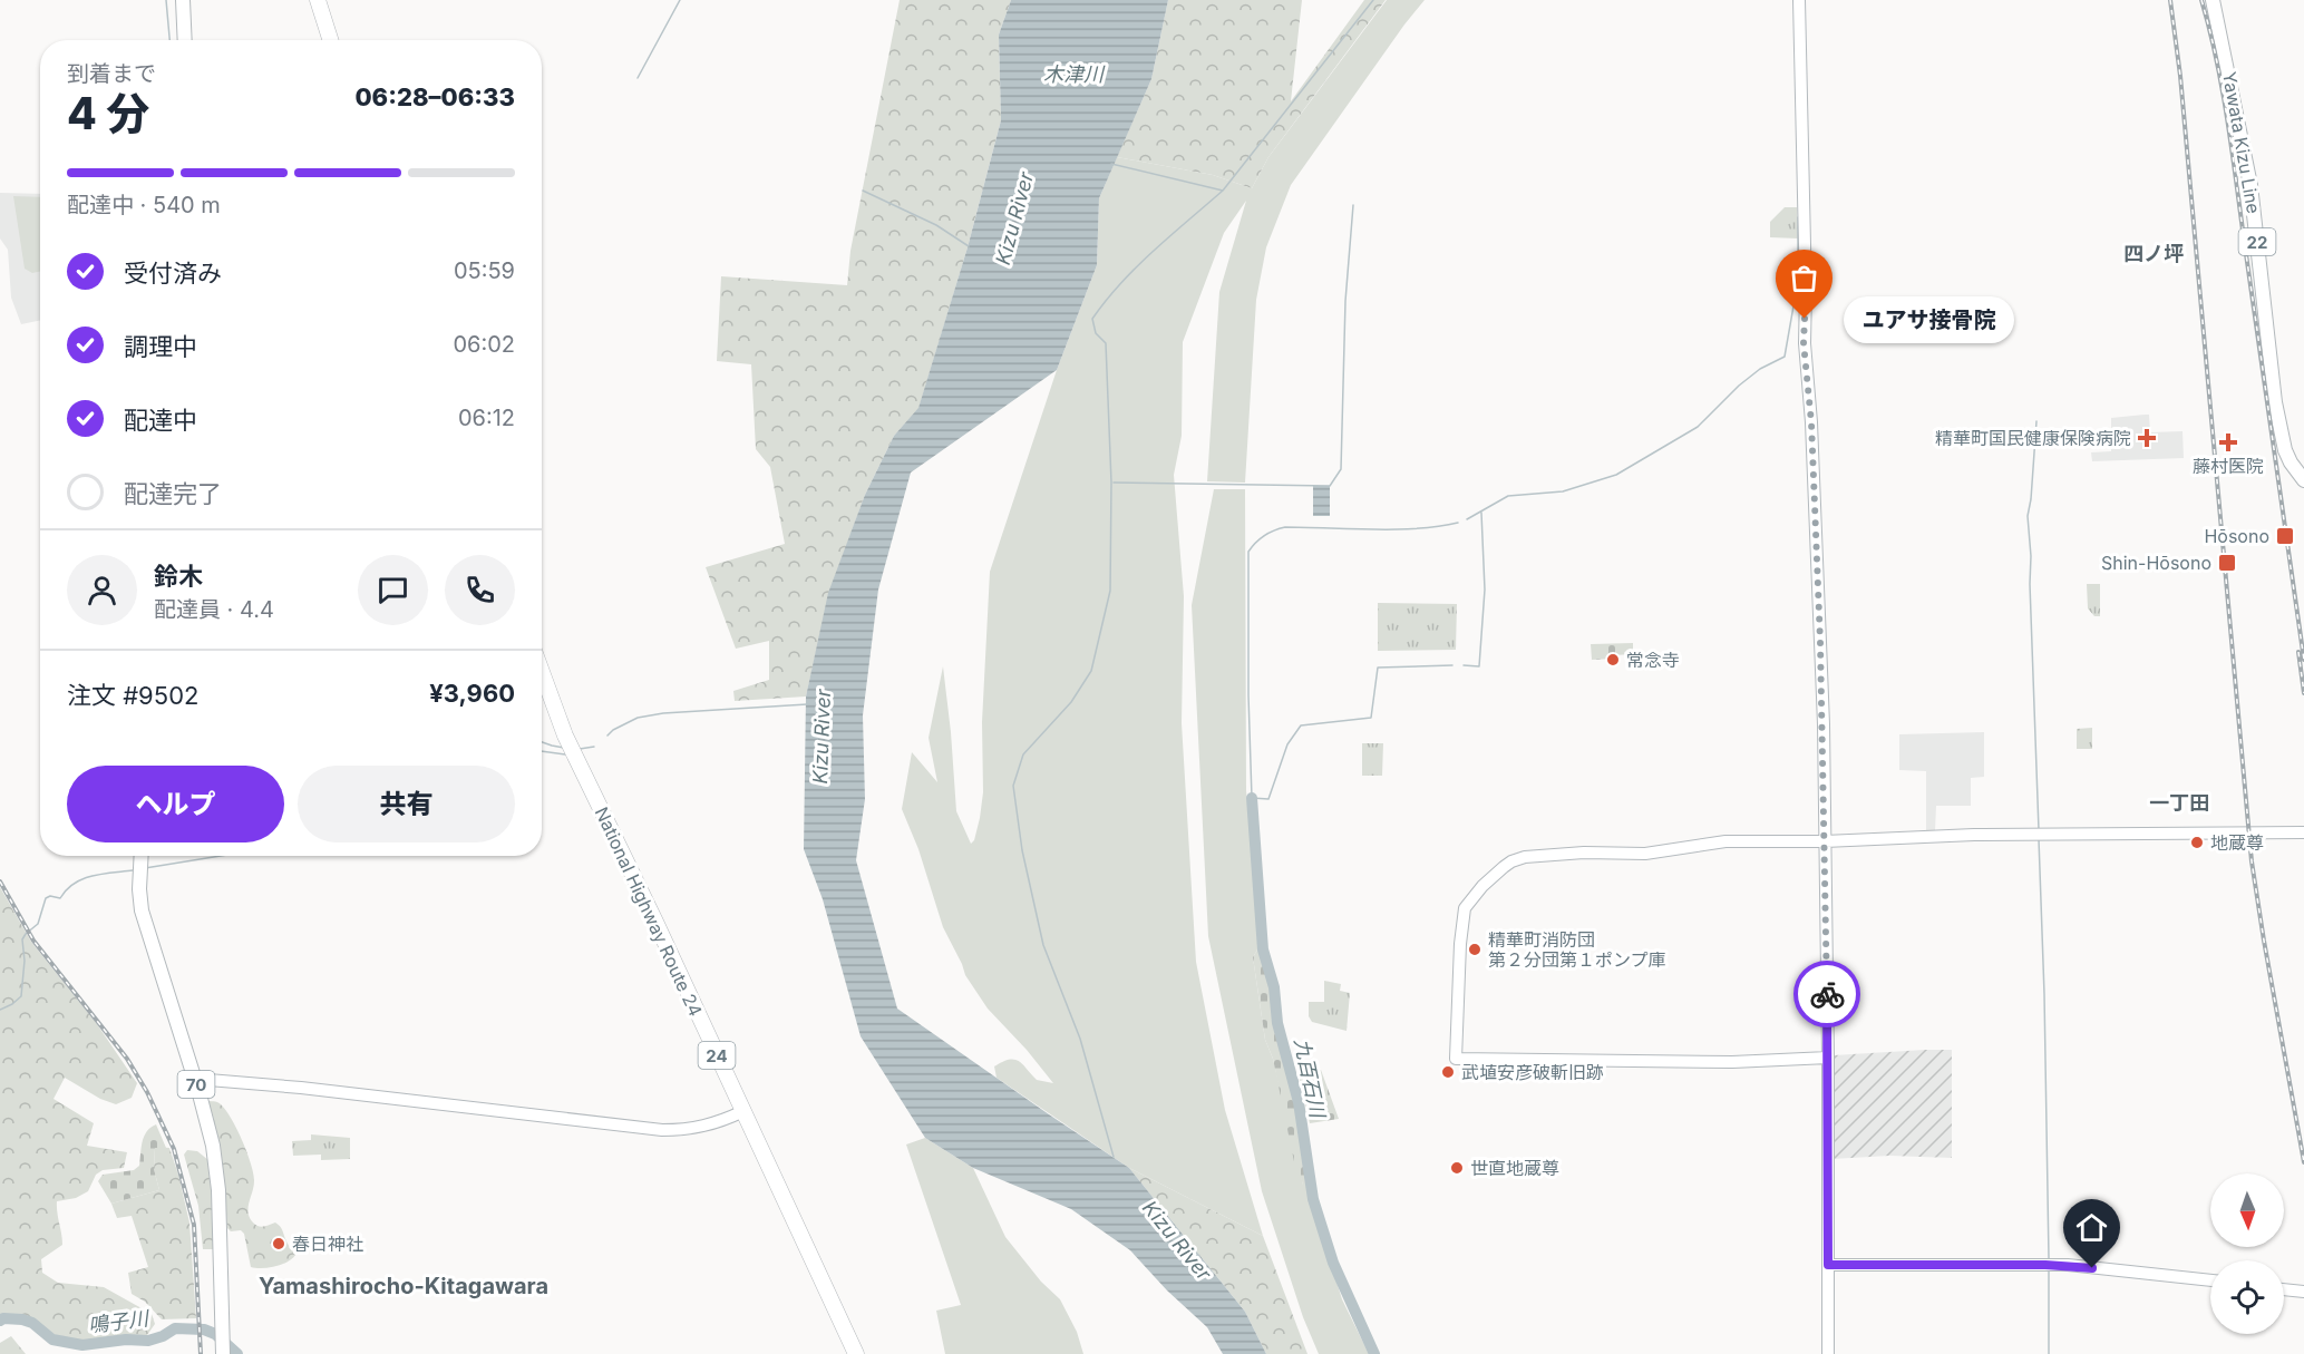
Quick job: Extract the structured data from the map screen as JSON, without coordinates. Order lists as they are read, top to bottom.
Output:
{
  "streets": {
    "highway": ["National Highway Route 24", "24"],
    "main road": ["Yawata Kizu Line", "22", "70"]
  },
  "districts": ["四ノ坪", "一丁田", "Yamashirocho-Kitagawara"],
  "water": [
    "木津川",
    "Kizu River",
    "九百石川",
    "鳴子川"
  ],
  "places": {
    "other": [
      "ユアサ接骨院",
      "常念寺",
      "地蔵尊",
      "精華町消防団 第２分団第１ポンプ庫",
      "武埴安彦破斬旧跡",
      "世直地蔵尊",
      "春日神社"
    ],
    "health": ["精華町国民健康保険病院", "藤村医院"],
    "transit": ["Hōsono", "Shin-Hōsono"]
  },
  "north": "bottom",
  "page": {
    "heading": ["4 分", "到着まで", "06:28–06:33"],
    "panel": [
      "鈴木",
      "配達員 · 4.4",
      "注文 #9502",
      "¥3,960"
    ],
    "bar": "配達中 · 540 m",
    "list": [
      ["受付済み", "05:59"],
      ["調理中", "06:02"],
      ["配達中", "06:12"],
      "配達完了"
    ],
    "bubble": "ユアサ接骨院",
    "buttons": ["ヘルプ", "共有"]
  }
}
